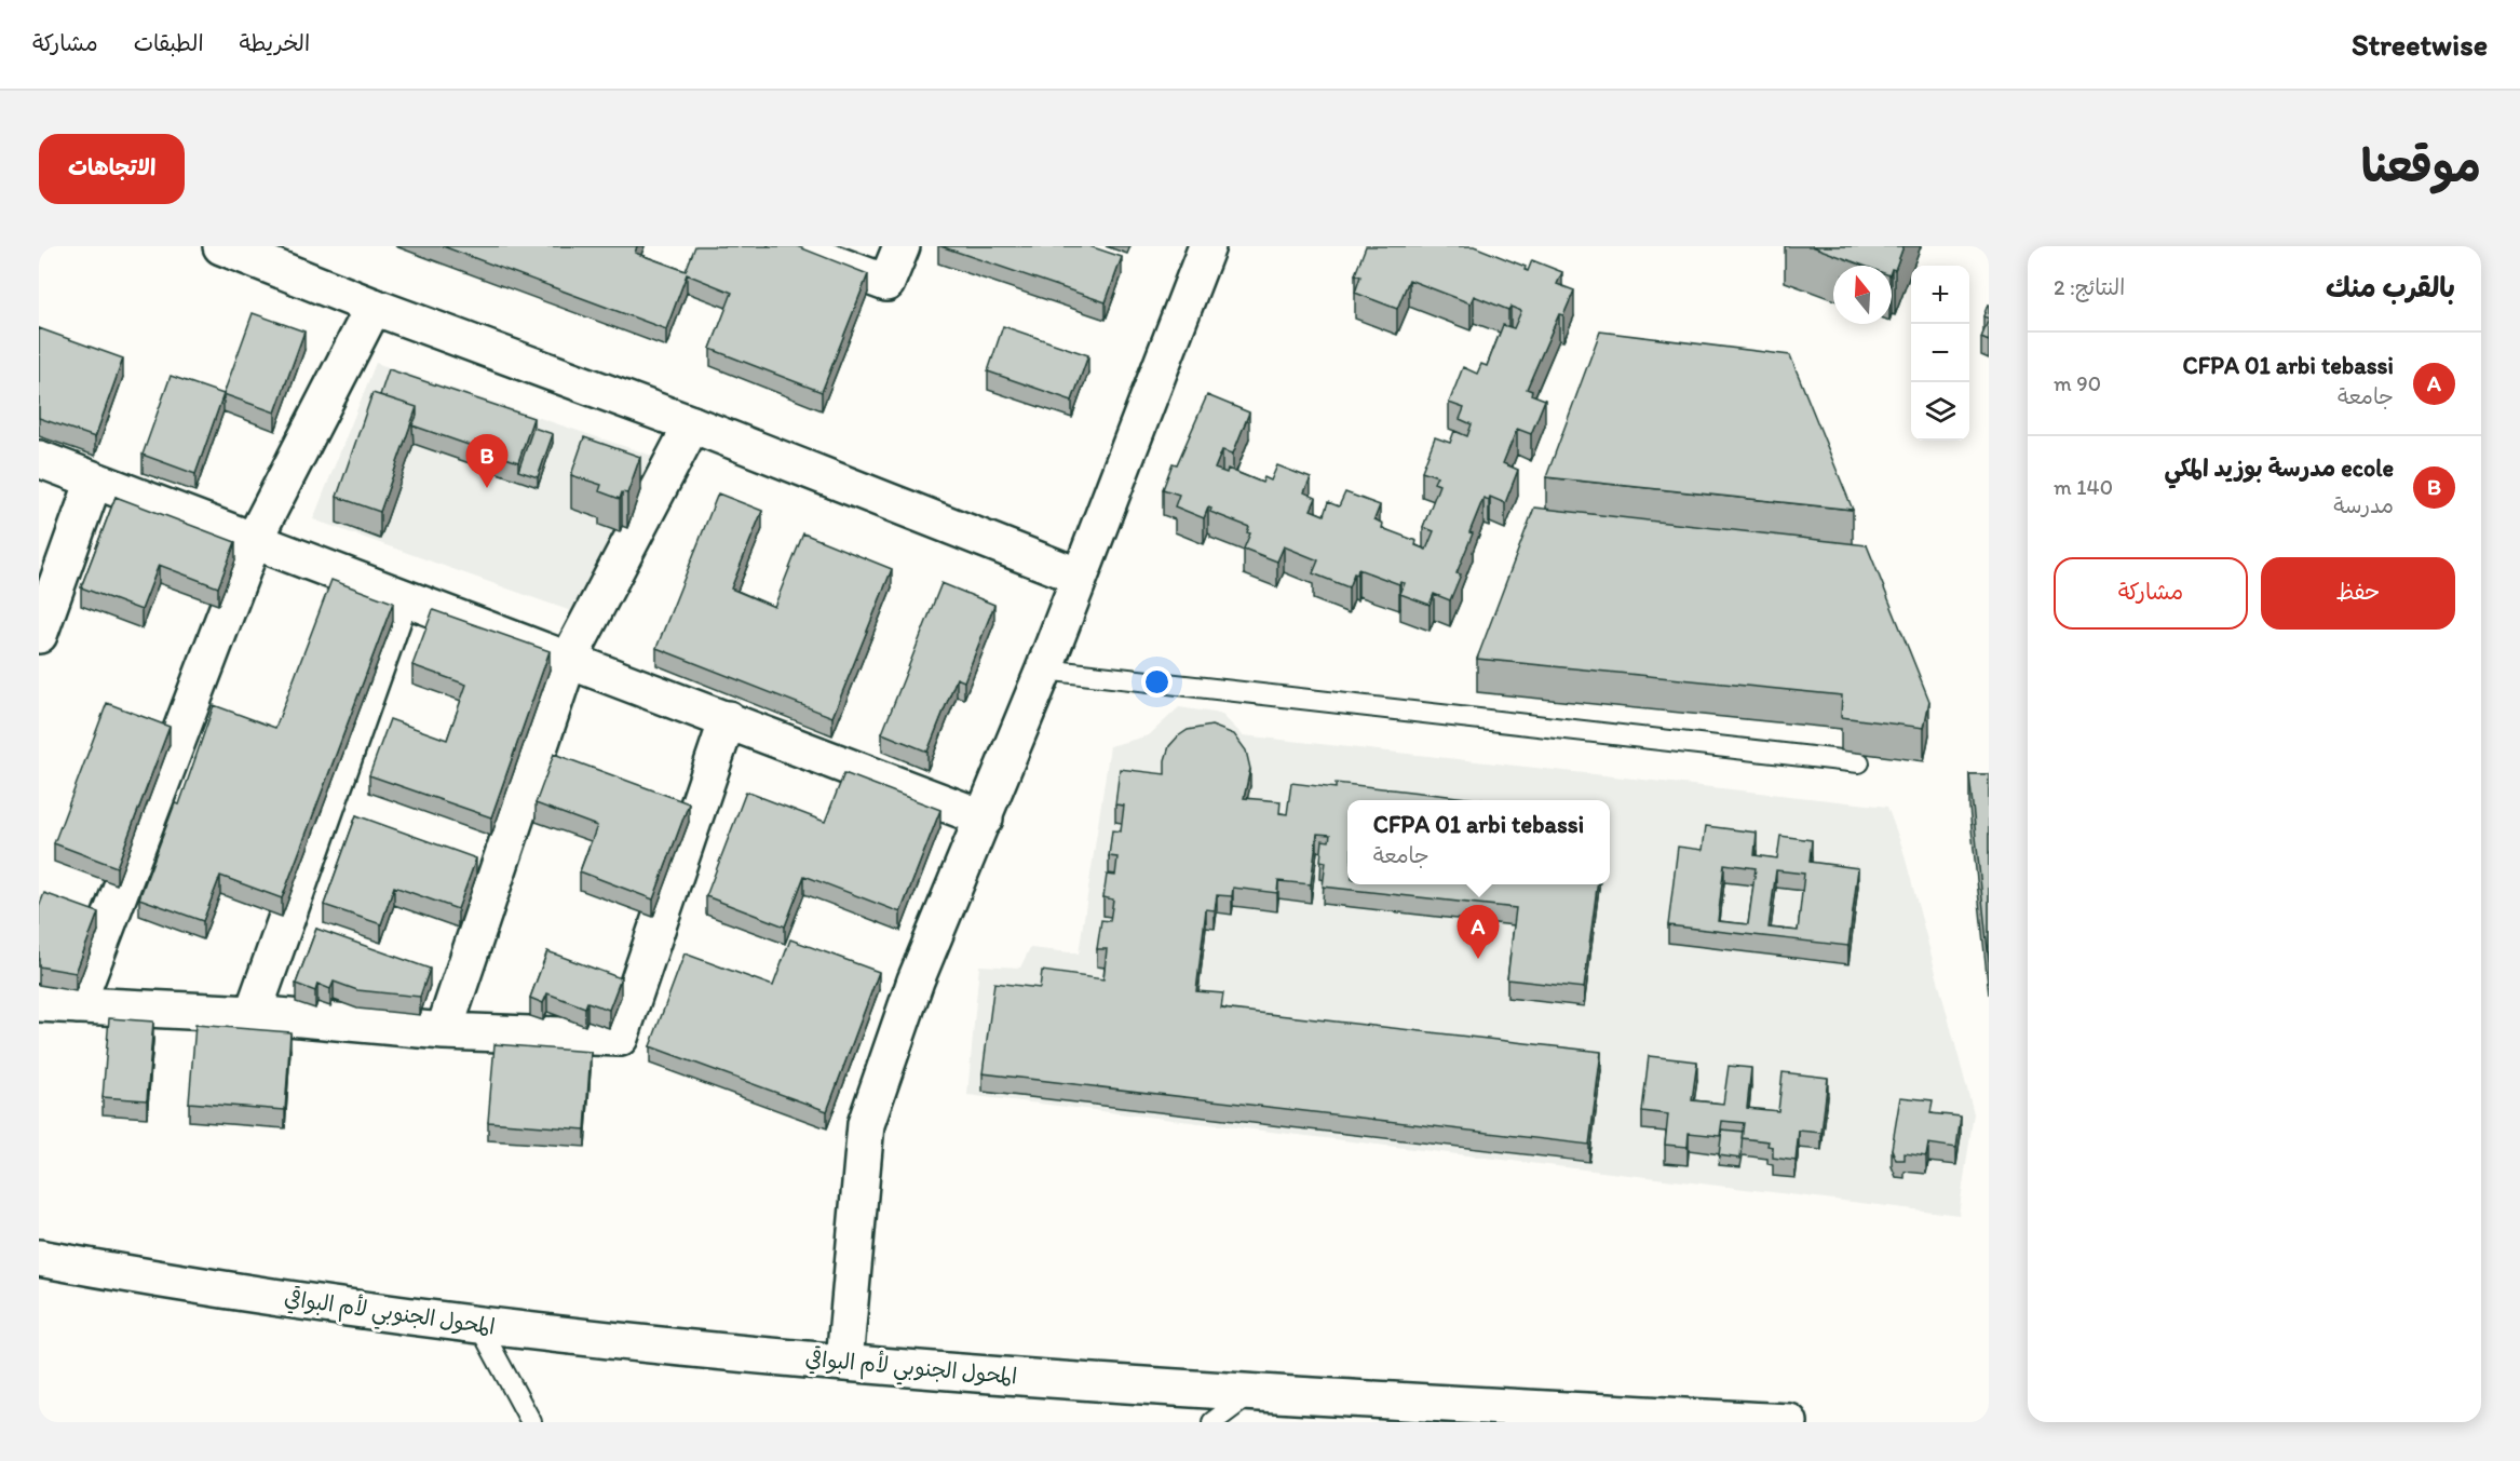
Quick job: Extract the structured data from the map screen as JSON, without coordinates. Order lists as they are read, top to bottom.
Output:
{
  "streets": {
    "street": ["المحول الجنوبي لأم البواقي"]
  },
  "north": "top",
  "page": {
    "header": "Streetwise",
    "nav": ["الخريطة", "الطبقات", "مشاركة"],
    "title": "موقعنا",
    "buttons": [
      "الاتجاهات",
      ["حفظ", "مشاركة"]
    ],
    "heading": ["بالقرب منك", "النتائج: 2"],
    "map_buttons": ["+", "−"],
    "list": [
      {
        "mark": "A",
        "name": "CFPA 01 arbi tebassi",
        "note": "جامعة",
        "value": "90 m"
      },
      {
        "mark": "B",
        "name": "ecole مدرسة بوزيد المكي",
        "note": "مدرسة",
        "value": "140 m"
      }
    ],
    "pins": ["B", "A"],
    "popup": ["CFPA 01 arbi tebassi", "جامعة"]
  }
}
